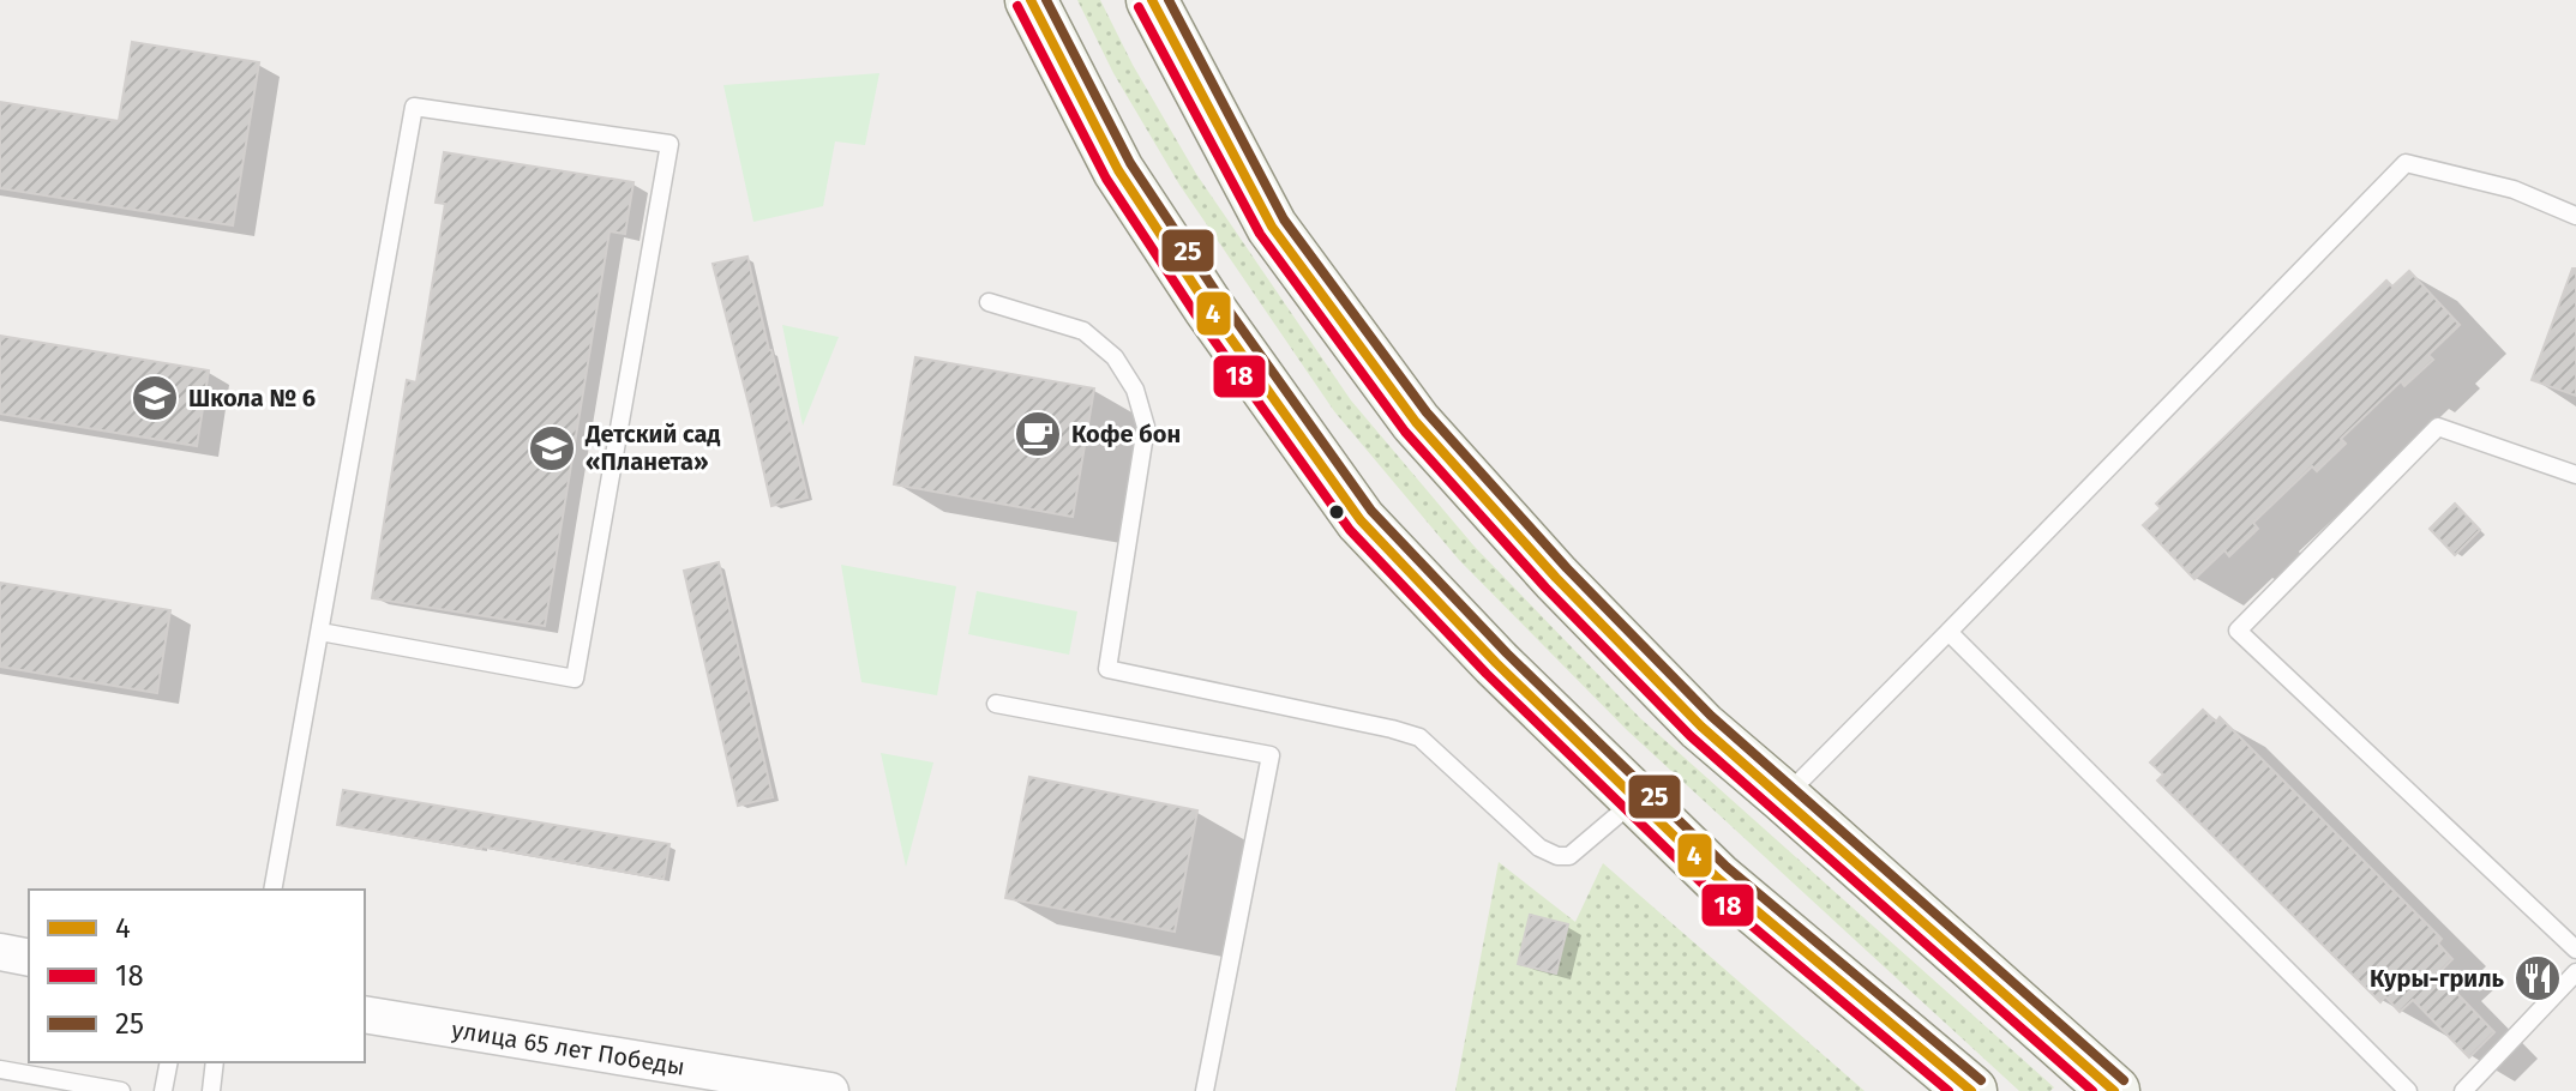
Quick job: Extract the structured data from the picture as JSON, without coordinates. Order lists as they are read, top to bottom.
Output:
{
  "streets": {
    "street": ["улица 65 лет Победы"]
  },
  "places": {
    "school or university": ["Школа № 6", "Детский сад «Планета»"],
    "cafe": ["Кофе бон"],
    "restaurant": ["Куры-гриль"]
  },
  "lines": ["transit line 4", "transit line 25", "transit line 18"],
  "legend": ["4", "18", "25"]
}
